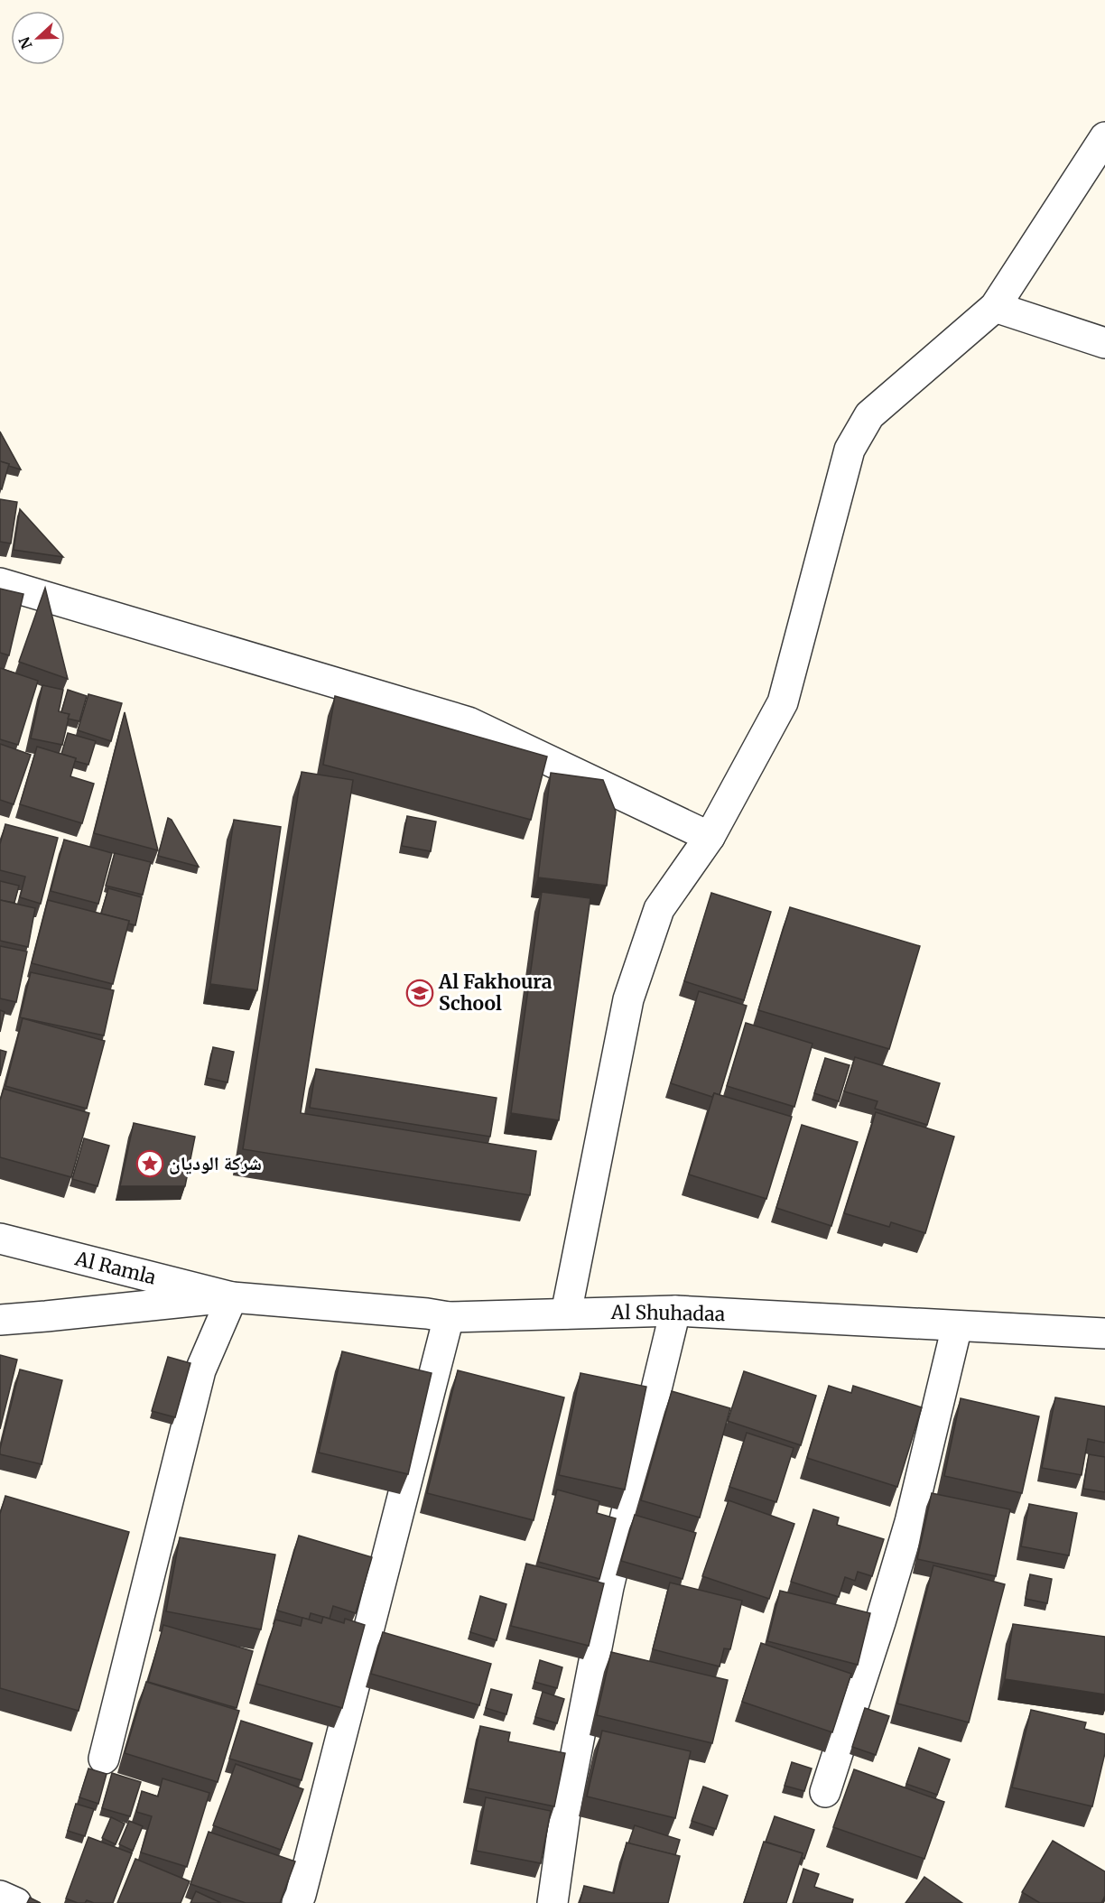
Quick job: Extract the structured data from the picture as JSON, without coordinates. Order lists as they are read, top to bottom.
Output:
{
  "streets": {
    "street": ["Al Ramla", "Al Shuhadaa"]
  },
  "crossings": [
    ["Al Ramla", "Al Shuhadaa"]
  ],
  "places": {
    "school or university": ["Al Fakhoura School"],
    "place": ["شركة الوديان"]
  },
  "north": "left"
}
